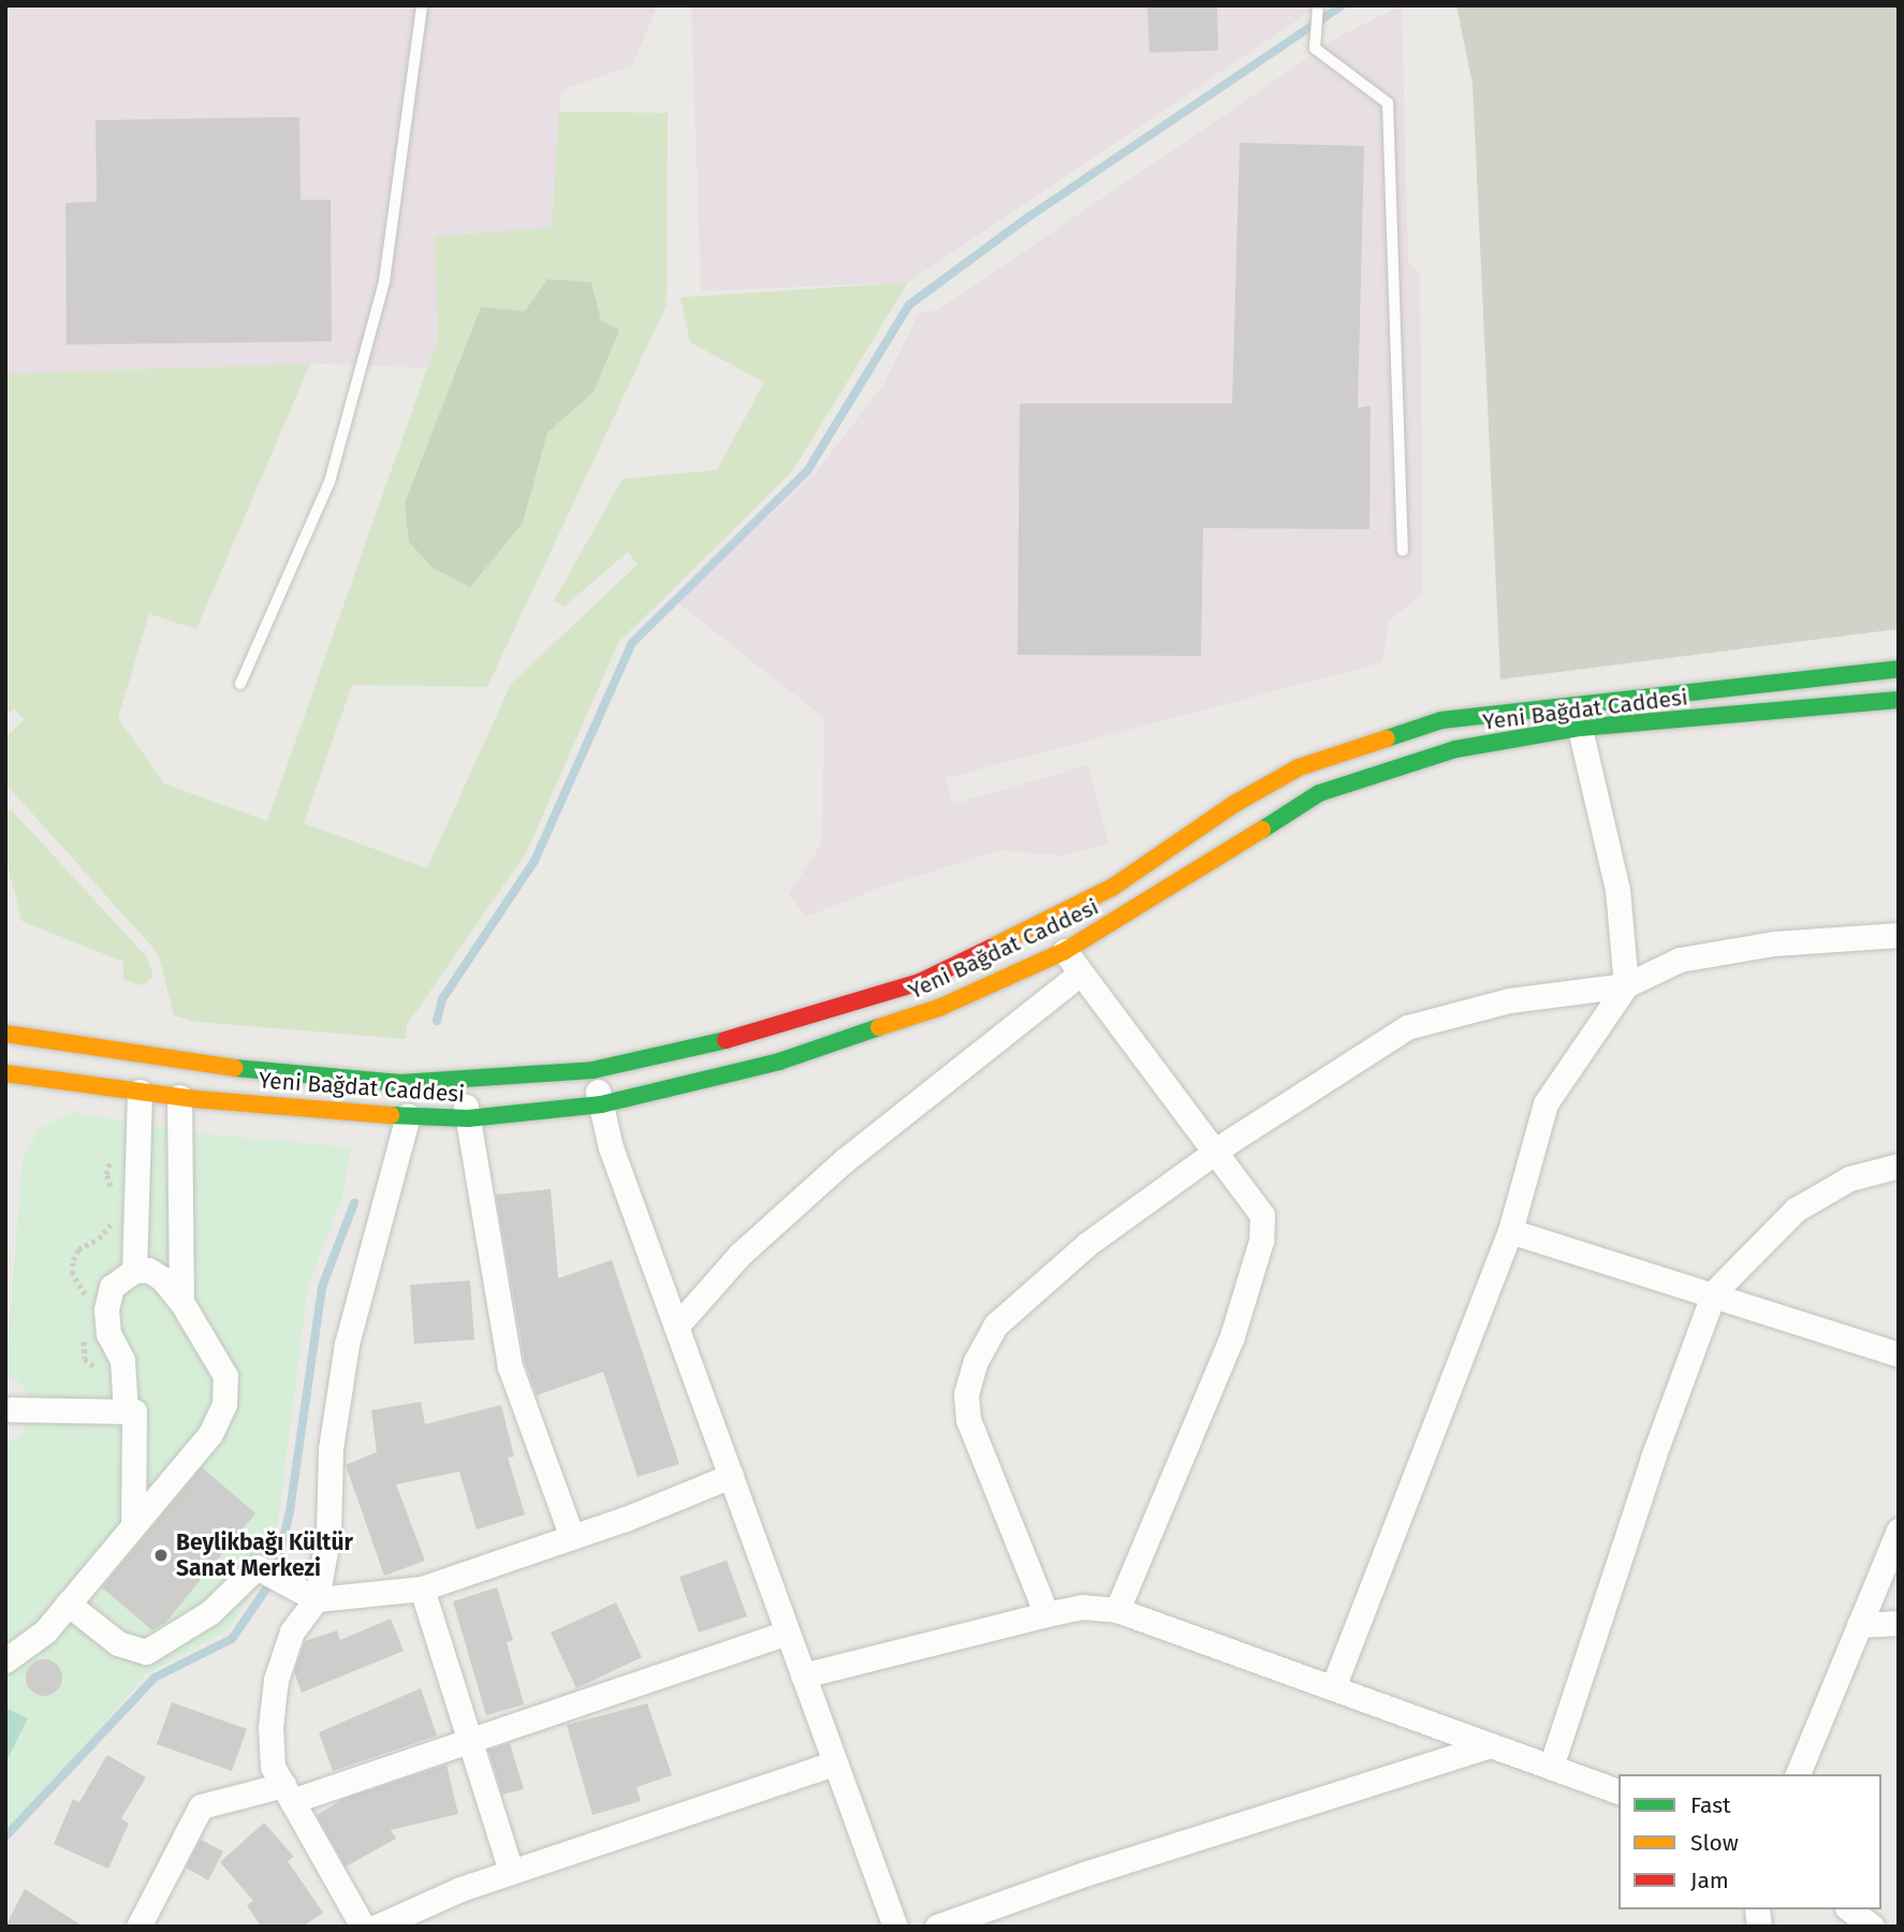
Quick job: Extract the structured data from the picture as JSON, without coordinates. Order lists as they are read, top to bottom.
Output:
{
  "streets": {
    "main road": ["Yeni Bağdat Caddesi"]
  },
  "places": ["Beylikbağı Kültür Sanat Merkezi"],
  "legend": ["Fast", "Slow", "Jam"]
}
